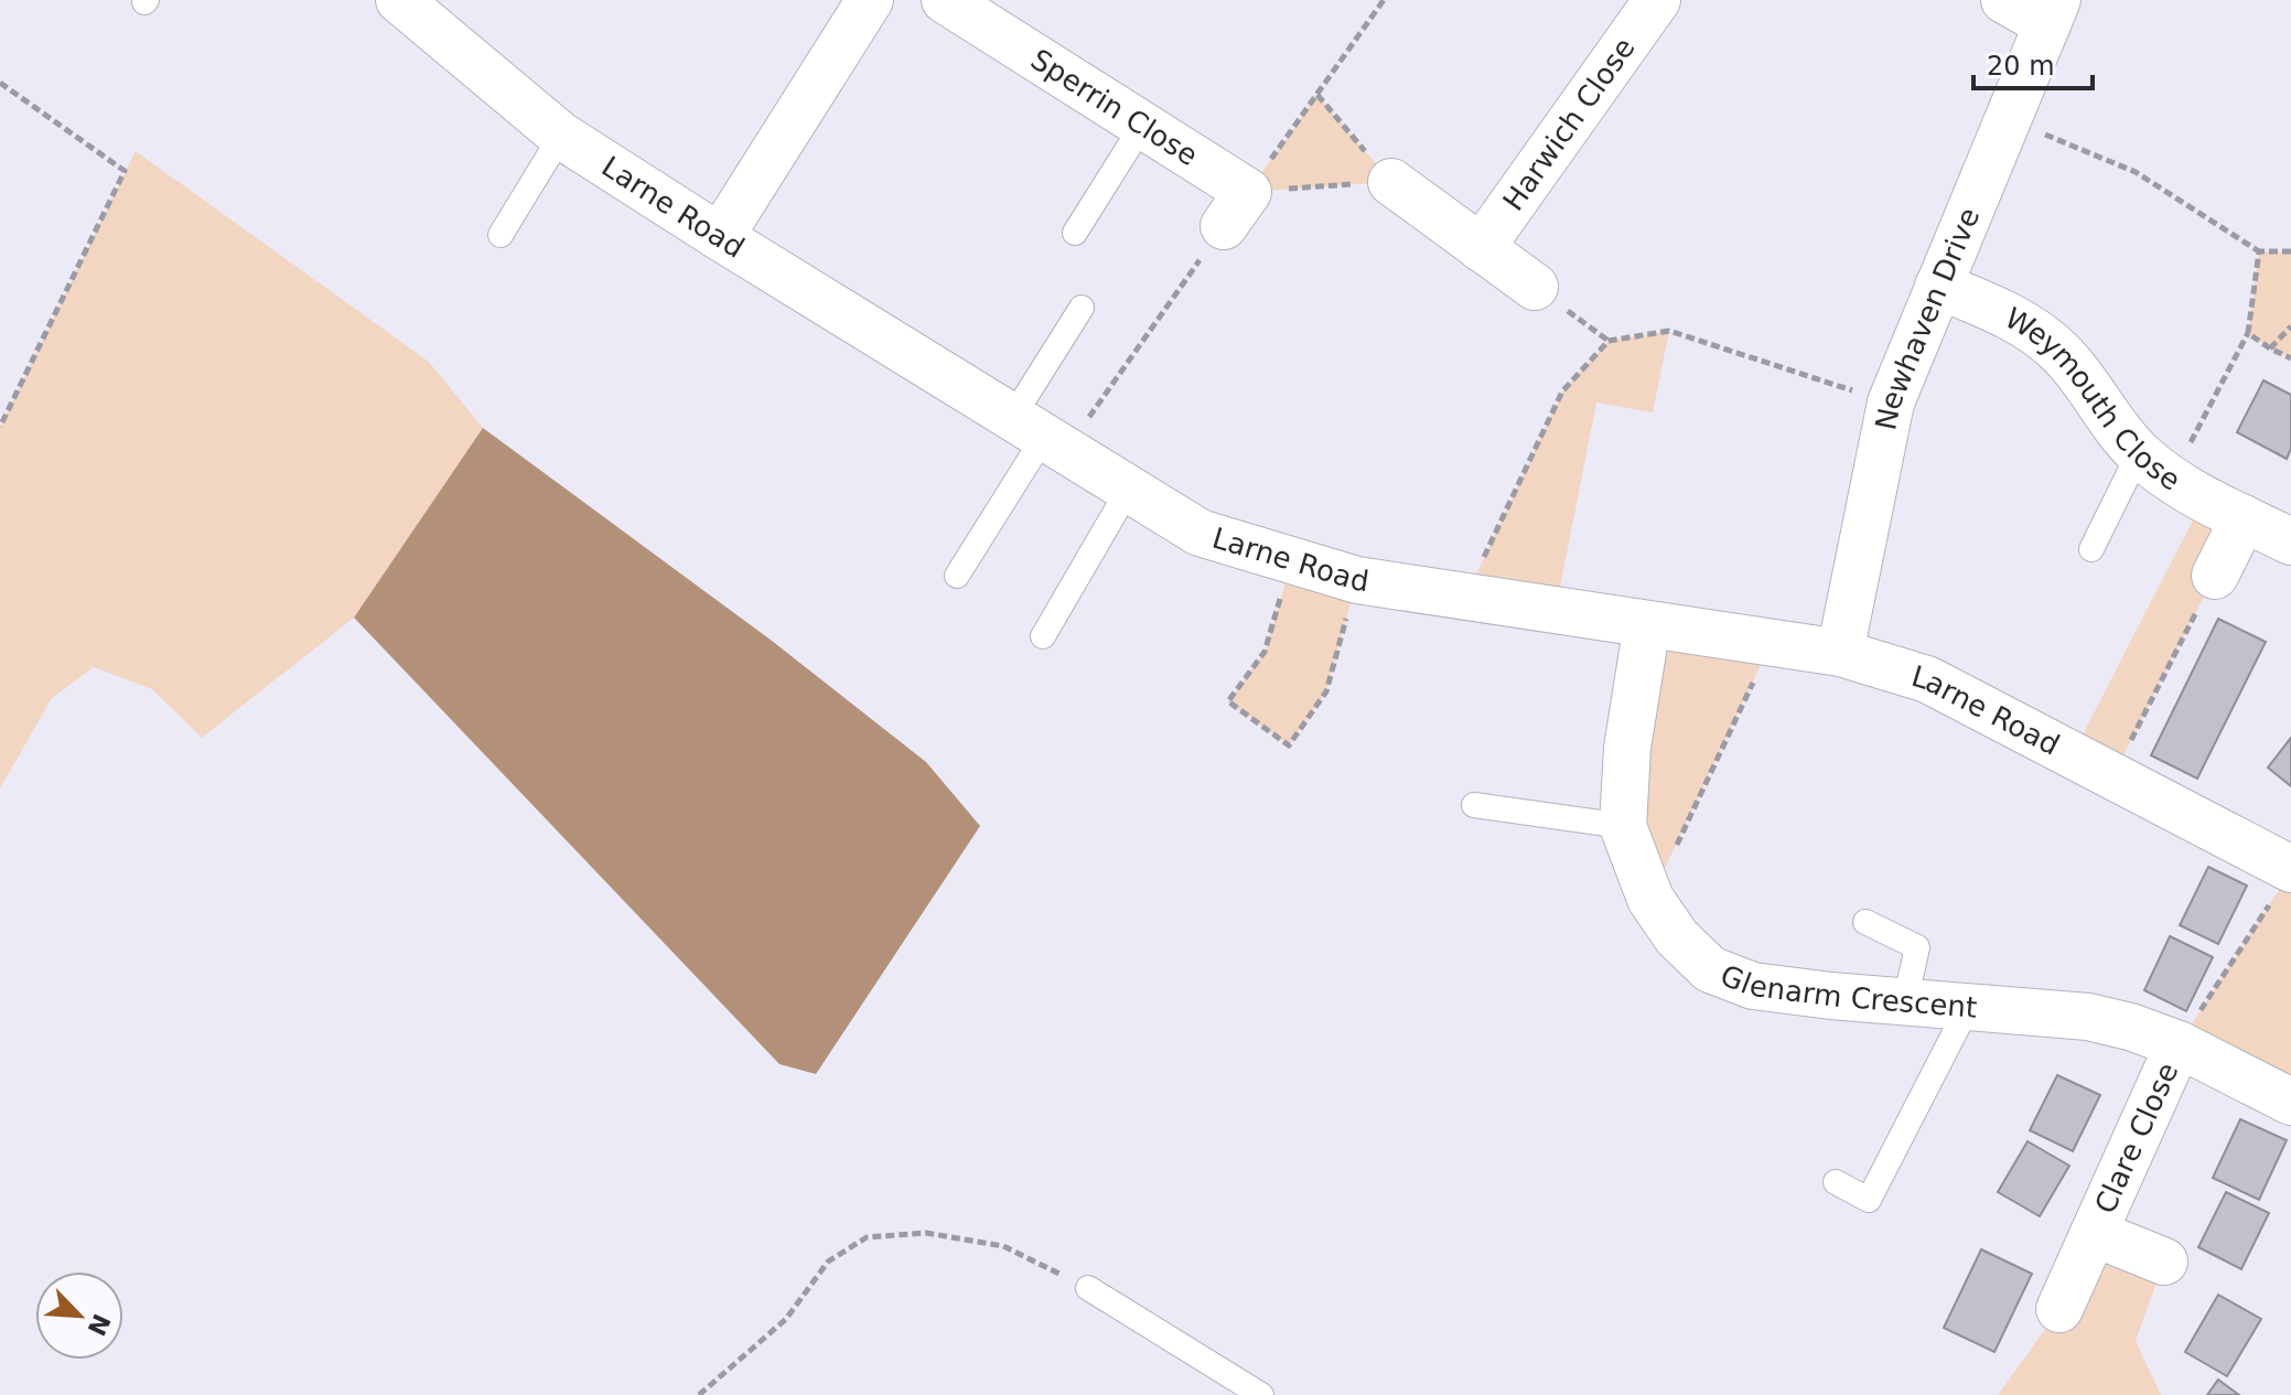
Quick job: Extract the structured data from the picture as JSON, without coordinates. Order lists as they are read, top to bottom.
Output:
{
  "streets": {
    "street": [
      "Sperrin Close",
      "Harwich Close",
      "Larne Road",
      "Newhaven Drive",
      "Weymouth Close",
      "Glenarm Crescent",
      "Clare Close"
    ]
  },
  "crossings": [
    ["Larne Road", "Newhaven Drive"],
    ["Larne Road", "Glenarm Crescent"],
    ["Newhaven Drive", "Weymouth Close"],
    ["Glenarm Crescent", "Clare Close"]
  ],
  "scale_bar": "20 m",
  "north": "bottom right"
}
